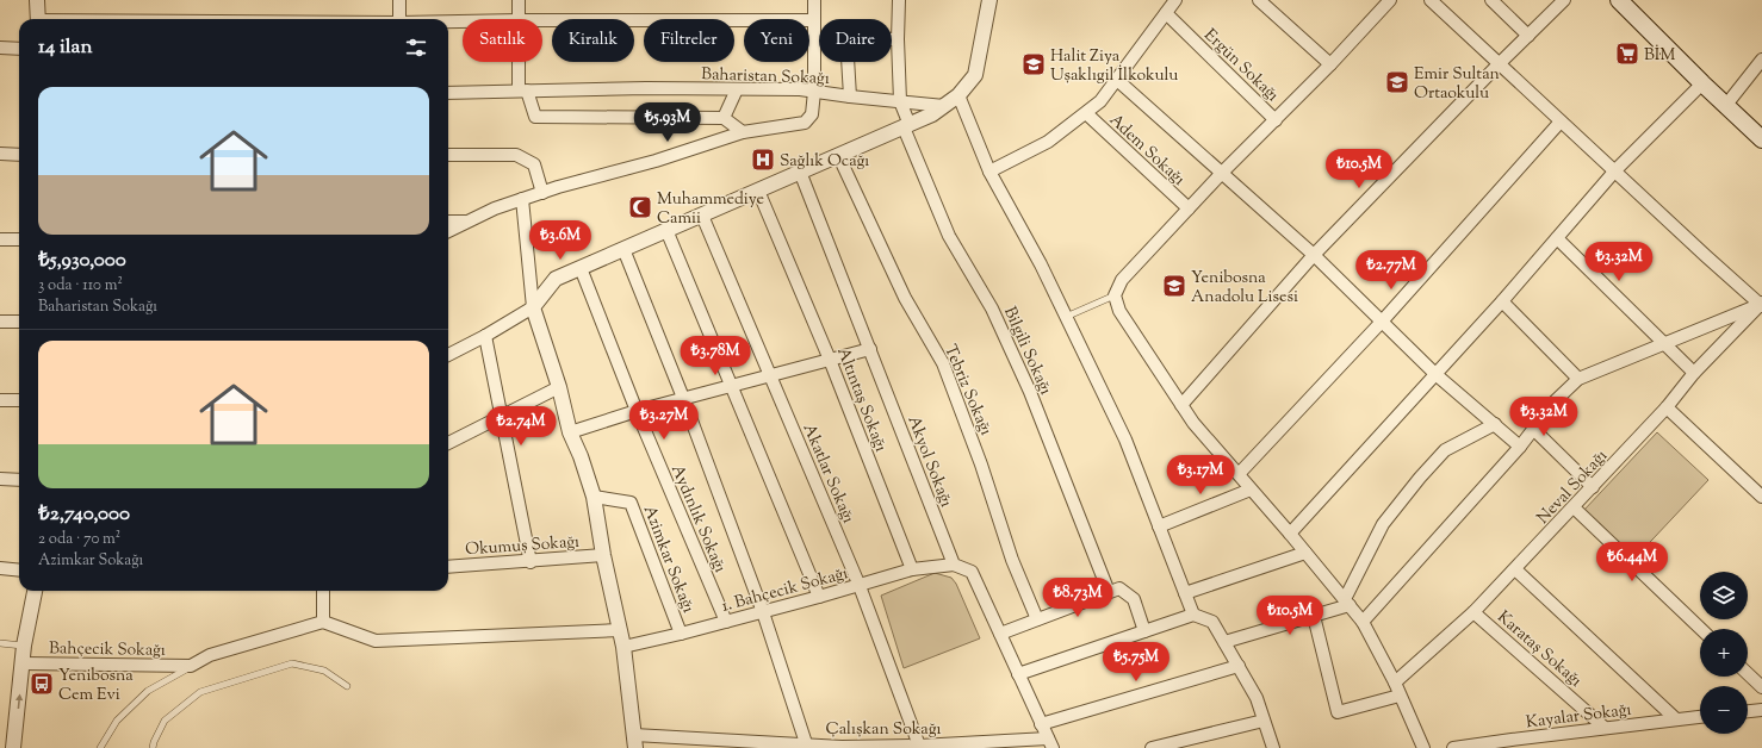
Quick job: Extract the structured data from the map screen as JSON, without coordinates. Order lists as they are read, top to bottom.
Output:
{
  "streets": {
    "street": [
      "Ergün Sokağı",
      "Baharistan Sokağı",
      "Adem Sokağı",
      "Bilgili Sokağı",
      "Tebriz Sokağı",
      "Altıntaş Sokağı",
      "Akyol Sokağı",
      "Akatlar Sokağı",
      "Neval Sokağı",
      "Aydınlık Sokağı",
      "Okumuş Sokağı",
      "Azimkar Sokağı",
      "1. Bahçecik Sokağı",
      "Bahçecik Sokağı",
      "Karataş Sokağı",
      "Kayalar Sokağı",
      "Çalışkan Sokağı"
    ]
  },
  "crossings": [
    ["Baharistan Sokağı", "Bilgili Sokağı"],
    ["Altıntaş Sokağı", "1. Bahçecik Sokağı"],
    ["Akyol Sokağı", "1. Bahçecik Sokağı"],
    ["Akatlar Sokağı", "1. Bahçecik Sokağı"],
    ["Akatlar Sokağı", "Çalışkan Sokağı"],
    ["Neval Sokağı", "Karataş Sokağı"],
    ["Aydınlık Sokağı", "1. Bahçecik Sokağı"],
    ["Azimkar Sokağı", "1. Bahçecik Sokağı"],
    ["Karataş Sokağı", "Kayalar Sokağı"]
  ],
  "places": {
    "supermarket": ["BİM"],
    "school or university": ["Halit Ziya Uşaklıgil İlkokulu", "Emir Sultan Ortaokulu", "Yenibosna Anadolu Lisesi"],
    "hospital": ["Sağlık Ocağı"],
    "mosque": ["Muhammediye Camii"],
    "bus stop": ["Yenibosna Cem Evi"]
  },
  "page": {
    "chip": [
      "Satılık",
      "Kiralık",
      "Filtreler",
      "Yeni",
      "Daire"
    ],
    "heading": "14 ilan",
    "list": [
      {
        "name": "₺5,930,000",
        "note": "3 oda · 110 m² · Baharistan Sokağı"
      },
      {
        "name": "₺2,740,000",
        "note": "2 oda · 70 m² · Azimkar Sokağı"
      }
    ],
    "price": [
      "₺5.93M",
      "₺10.5M",
      "₺3.6M",
      "₺3.32M",
      "₺2.77M",
      "₺3.78M",
      "₺3.32M",
      "₺3.27M",
      "₺2.74M",
      "₺3.17M",
      "₺6.44M",
      "₺8.73M",
      "₺10.5M",
      "₺5.75M"
    ],
    "map_buttons": ["+", "−"]
  }
}
